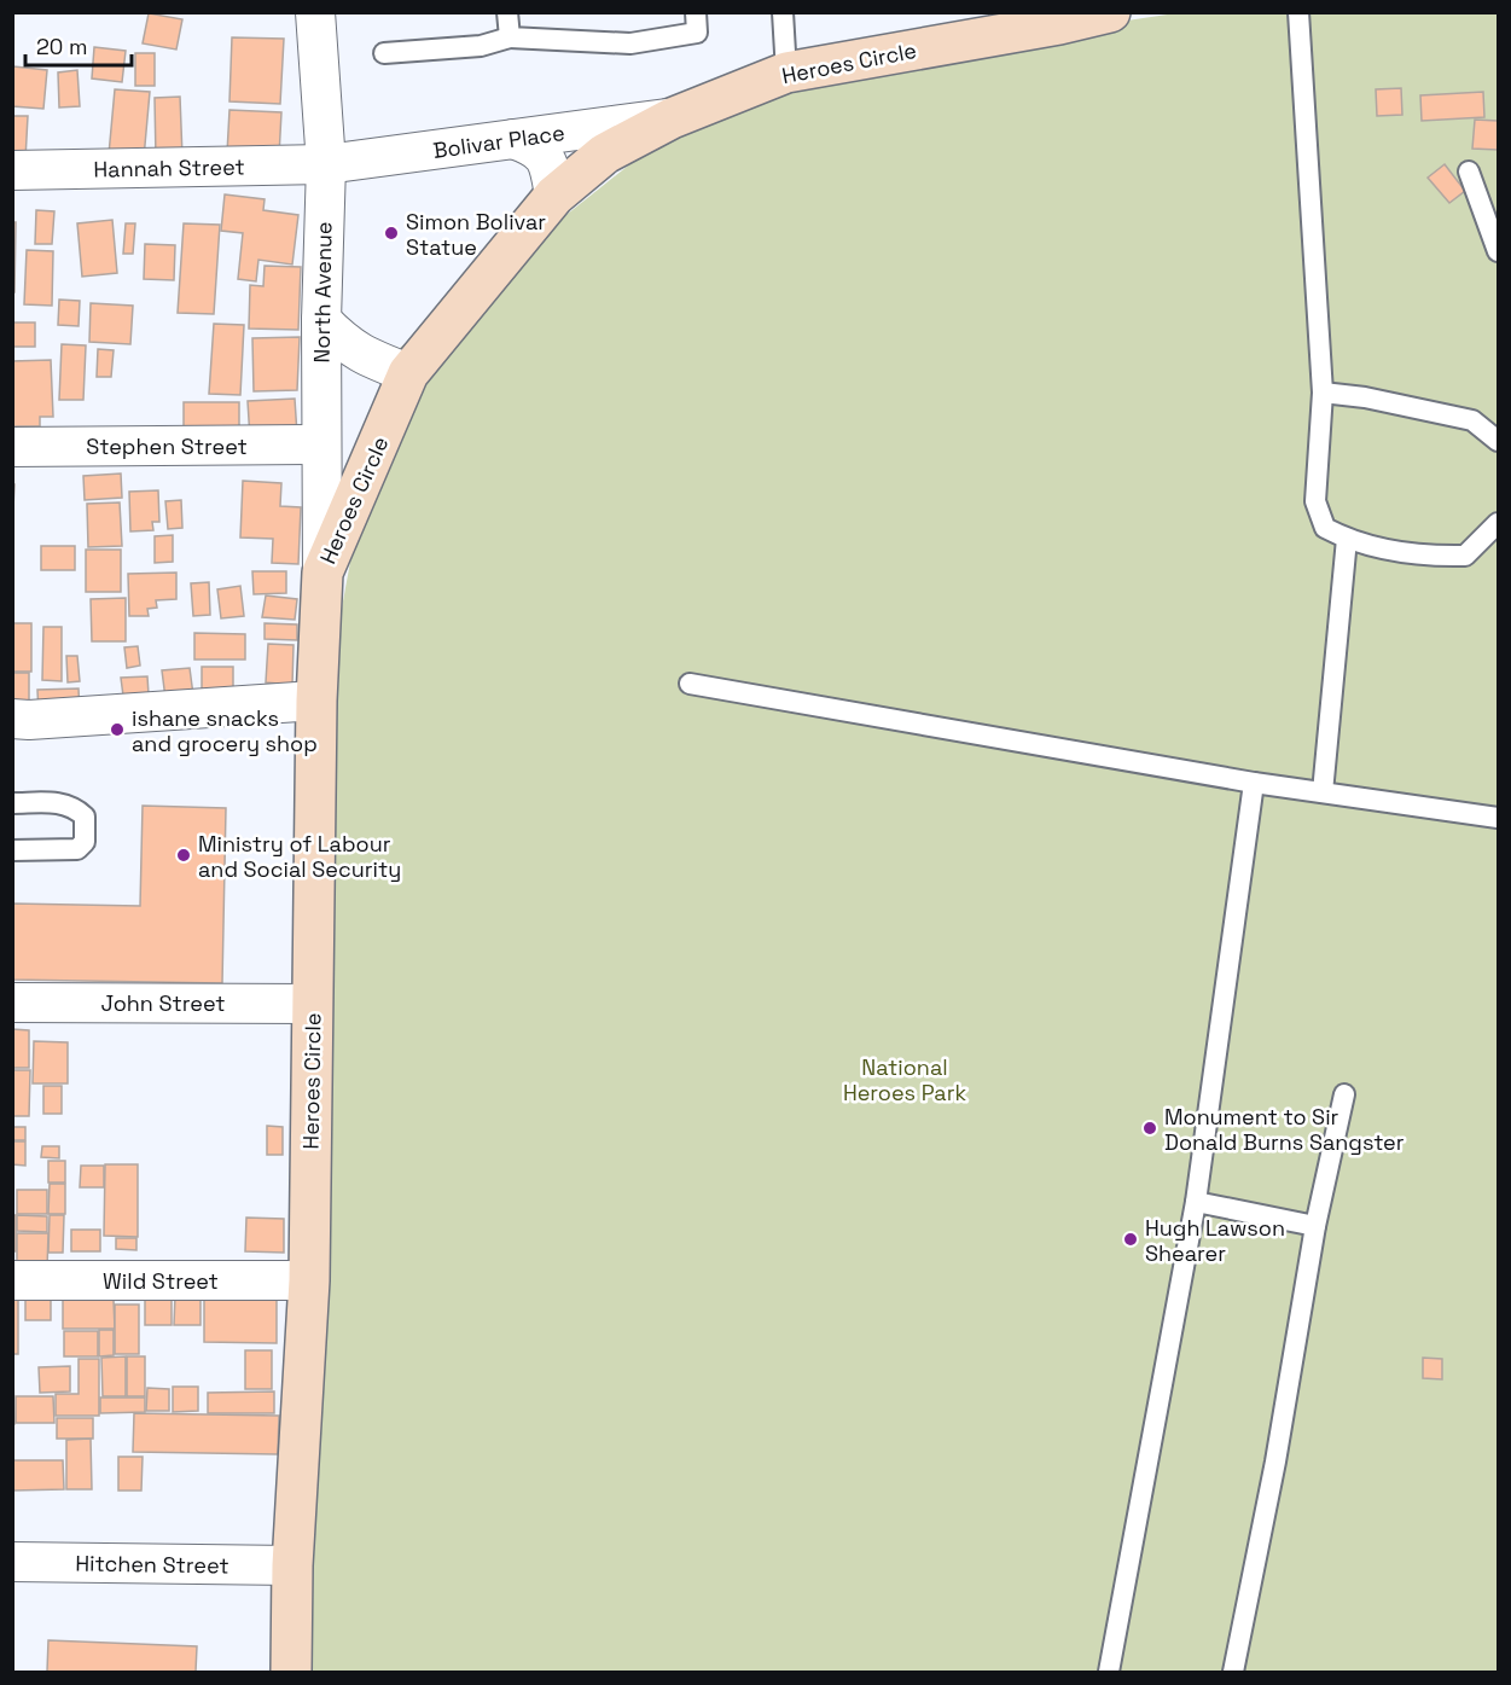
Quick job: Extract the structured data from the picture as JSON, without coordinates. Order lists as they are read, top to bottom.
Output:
{
  "streets": {
    "main road": ["Heroes Circle"],
    "street": [
      "Bolivar Place",
      "Hannah Street",
      "North Avenue",
      "Stephen Street",
      "John Street",
      "Wild Street",
      "Hitchen Street"
    ]
  },
  "crossings": [
    ["Heroes Circle", "Bolivar Place"],
    ["Heroes Circle", "North Avenue"],
    ["Heroes Circle", "John Street"],
    ["Heroes Circle", "Wild Street"],
    ["Heroes Circle", "Hitchen Street"],
    ["Bolivar Place", "Hannah Street"],
    ["Bolivar Place", "North Avenue"],
    ["Hannah Street", "North Avenue"],
    ["North Avenue", "Stephen Street"]
  ],
  "parks": ["National Heroes Park"],
  "places": [
    "Simon Bolivar Statue",
    "ishane snacks and grocery shop",
    "Ministry of Labour and Social Security",
    "Monument to Sir Donald Burns Sangster",
    "Hugh Lawson Shearer"
  ],
  "scale_bar": "20 m"
}
